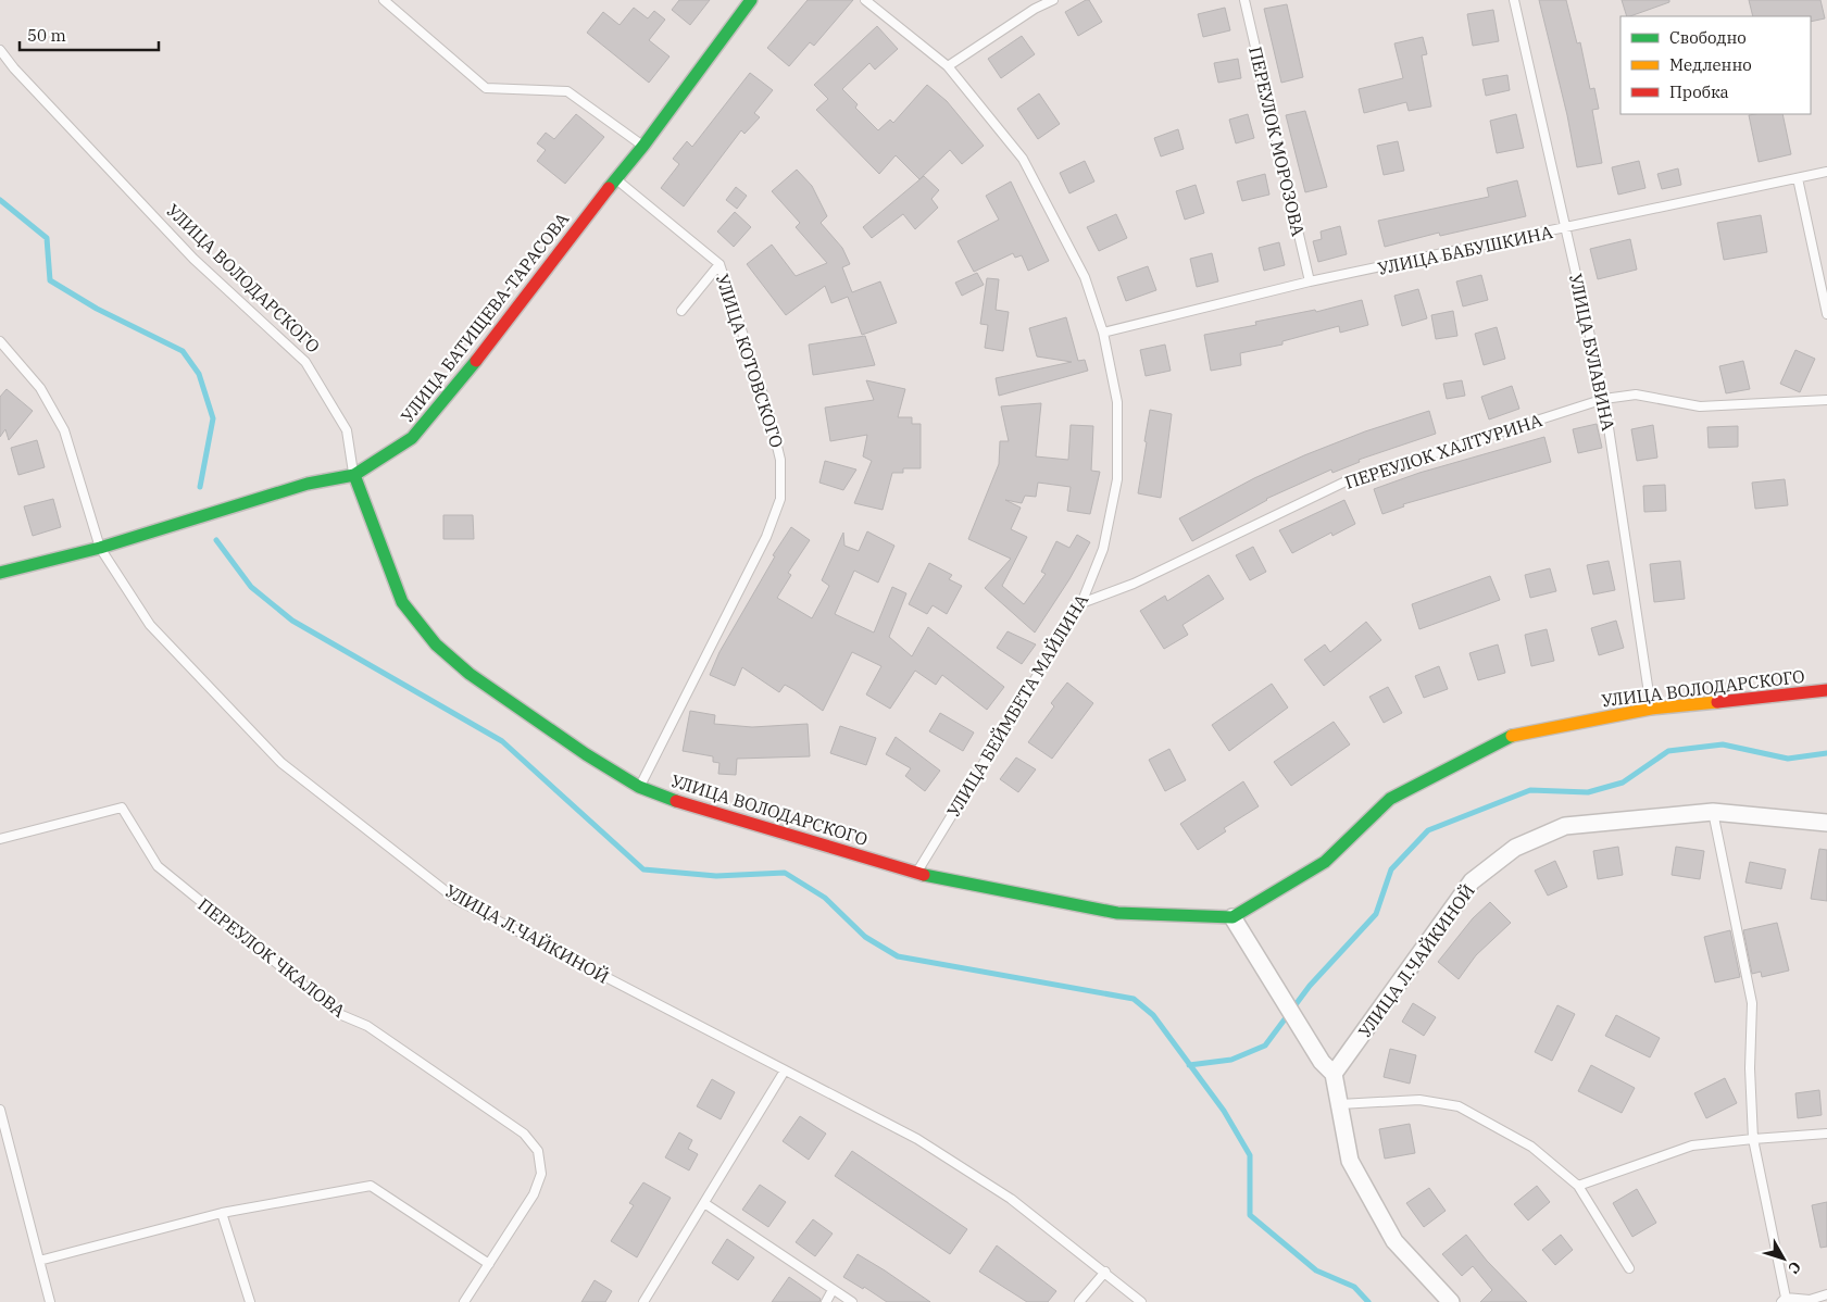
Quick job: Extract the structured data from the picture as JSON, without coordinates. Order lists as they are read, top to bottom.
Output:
{
  "streets": {
    "street": ["УЛИЦА ВОЛОДАРСКОГО", "УЛИЦА БАТИЩЕВА-ТАРАСОВА", "УЛИЦА Л.ЧАЙКИНОЙ"],
    "lane": [
      "ПЕРЕУЛОК МОРОЗОВА",
      "УЛИЦА БАБУШКИНА",
      "УЛИЦА БУЛАВИНА",
      "УЛИЦА КОТОВСКОГО",
      "ПЕРЕУЛОК ХАЛТУРИНА",
      "УЛИЦА БЕЙМБЕТА МАЙЛИНА",
      "ПЕРЕУЛОК ЧКАЛОВА"
    ]
  },
  "crossings": [
    ["ПЕРЕУЛОК МОРОЗОВА", "УЛИЦА БАБУШКИНА"],
    ["УЛИЦА БАБУШКИНА", "УЛИЦА БУЛАВИНА"],
    ["УЛИЦА БАБУШКИНА", "УЛИЦА БЕЙМБЕТА МАЙЛИНА"],
    ["УЛИЦА ВОЛОДАРСКОГО", "УЛИЦА БАТИЩЕВА-ТАРАСОВА"],
    ["УЛИЦА ВОЛОДАРСКОГО", "УЛИЦА БУЛАВИНА"],
    ["УЛИЦА ВОЛОДАРСКОГО", "УЛИЦА КОТОВСКОГО"],
    ["УЛИЦА ВОЛОДАРСКОГО", "УЛИЦА БЕЙМБЕТА МАЙЛИНА"],
    ["УЛИЦА БАТИЩЕВА-ТАРАСОВА", "УЛИЦА КОТОВСКОГО"],
    ["УЛИЦА БАТИЩЕВА-ТАРАСОВА", "УЛИЦА Л.ЧАЙКИНОЙ"],
    ["УЛИЦА БУЛАВИНА", "ПЕРЕУЛОК ХАЛТУРИНА"],
    ["ПЕРЕУЛОК ХАЛТУРИНА", "УЛИЦА БЕЙМБЕТА МАЙЛИНА"]
  ],
  "legend": ["Свободно", "Медленно", "Пробка"],
  "scale_bar": "50 m",
  "north": "bottom right"
}
